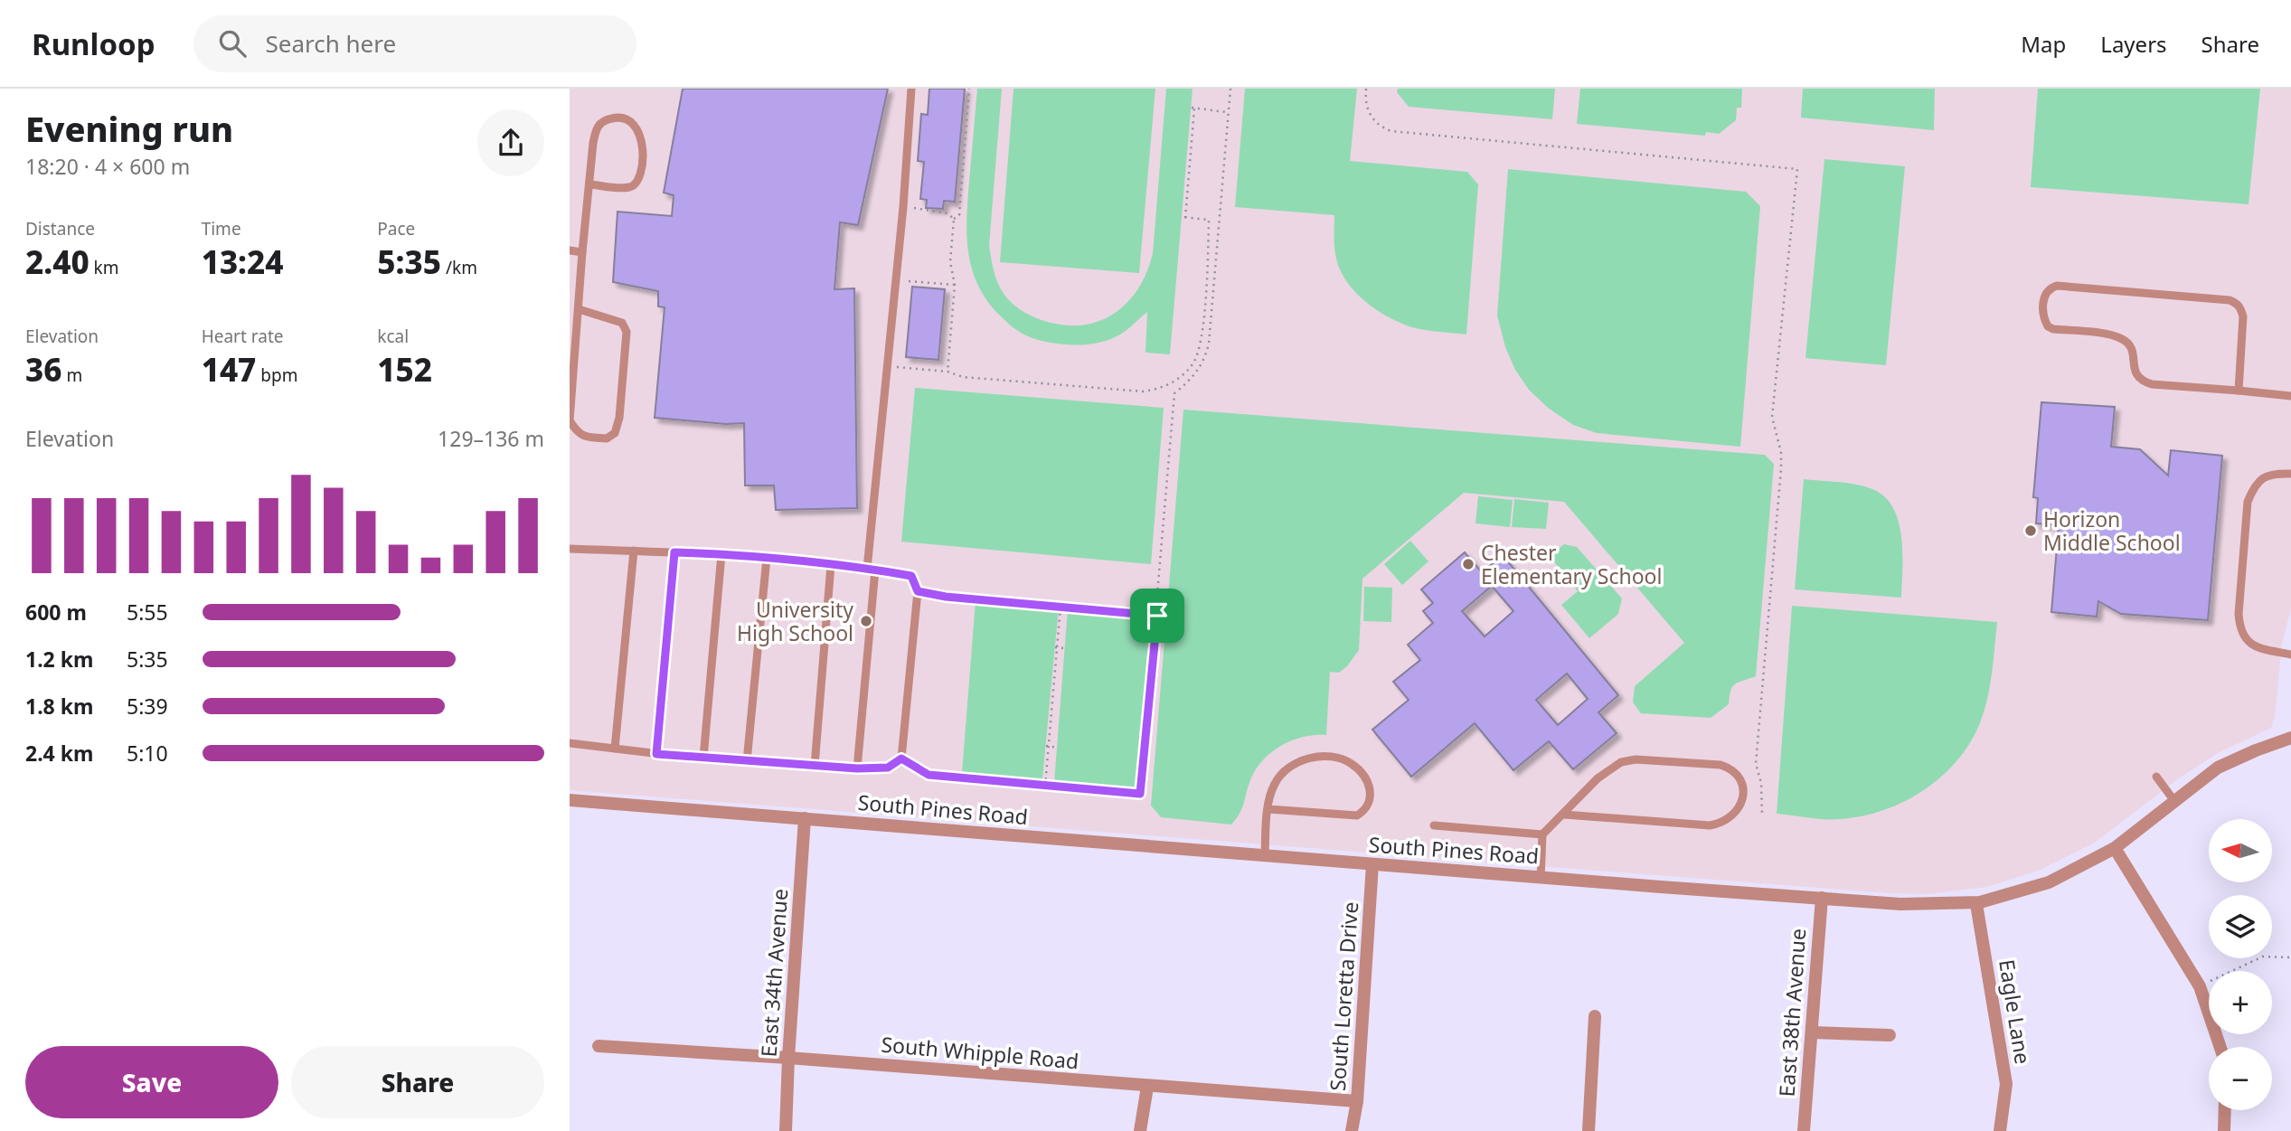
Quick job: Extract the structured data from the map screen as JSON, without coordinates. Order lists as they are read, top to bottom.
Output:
{
  "streets": {
    "street": [
      "South Pines Road",
      "East 34th Avenue",
      "South Loretta Drive",
      "Eagle Lane",
      "East 38th Avenue",
      "South Whipple Road"
    ]
  },
  "crossings": [
    ["South Pines Road", "East 34th Avenue"],
    ["South Pines Road", "South Loretta Drive"],
    ["South Pines Road", "Eagle Lane"],
    ["South Pines Road", "East 38th Avenue"],
    ["East 34th Avenue", "South Whipple Road"],
    ["South Loretta Drive", "South Whipple Road"]
  ],
  "places": ["Horizon Middle School", "Chester Elementary School", "University High School"],
  "north": "left",
  "page": {
    "header": "Runloop",
    "search": "Search here",
    "nav": ["Map", "Layers", "Share"],
    "heading": ["Evening run", "18:20 · 4 × 600 m"],
    "stats": [
      ["Distance", "2.40 km"],
      ["Time", "13:24"],
      ["Pace", "5:35 /km"],
      ["Elevation", "36 m"],
      ["Heart rate", "147 bpm"],
      ["kcal", "152"]
    ],
    "chart": ["Elevation", "129–136 m"],
    "list": [
      {
        "name": "600 m",
        "note": "5:55"
      },
      {
        "name": "1.2 km",
        "note": "5:35"
      },
      {
        "name": "1.8 km",
        "note": "5:39"
      },
      {
        "name": "2.4 km",
        "note": "5:10"
      }
    ],
    "map_buttons": ["+", "−"],
    "buttons": ["Save", "Share"]
  }
}
